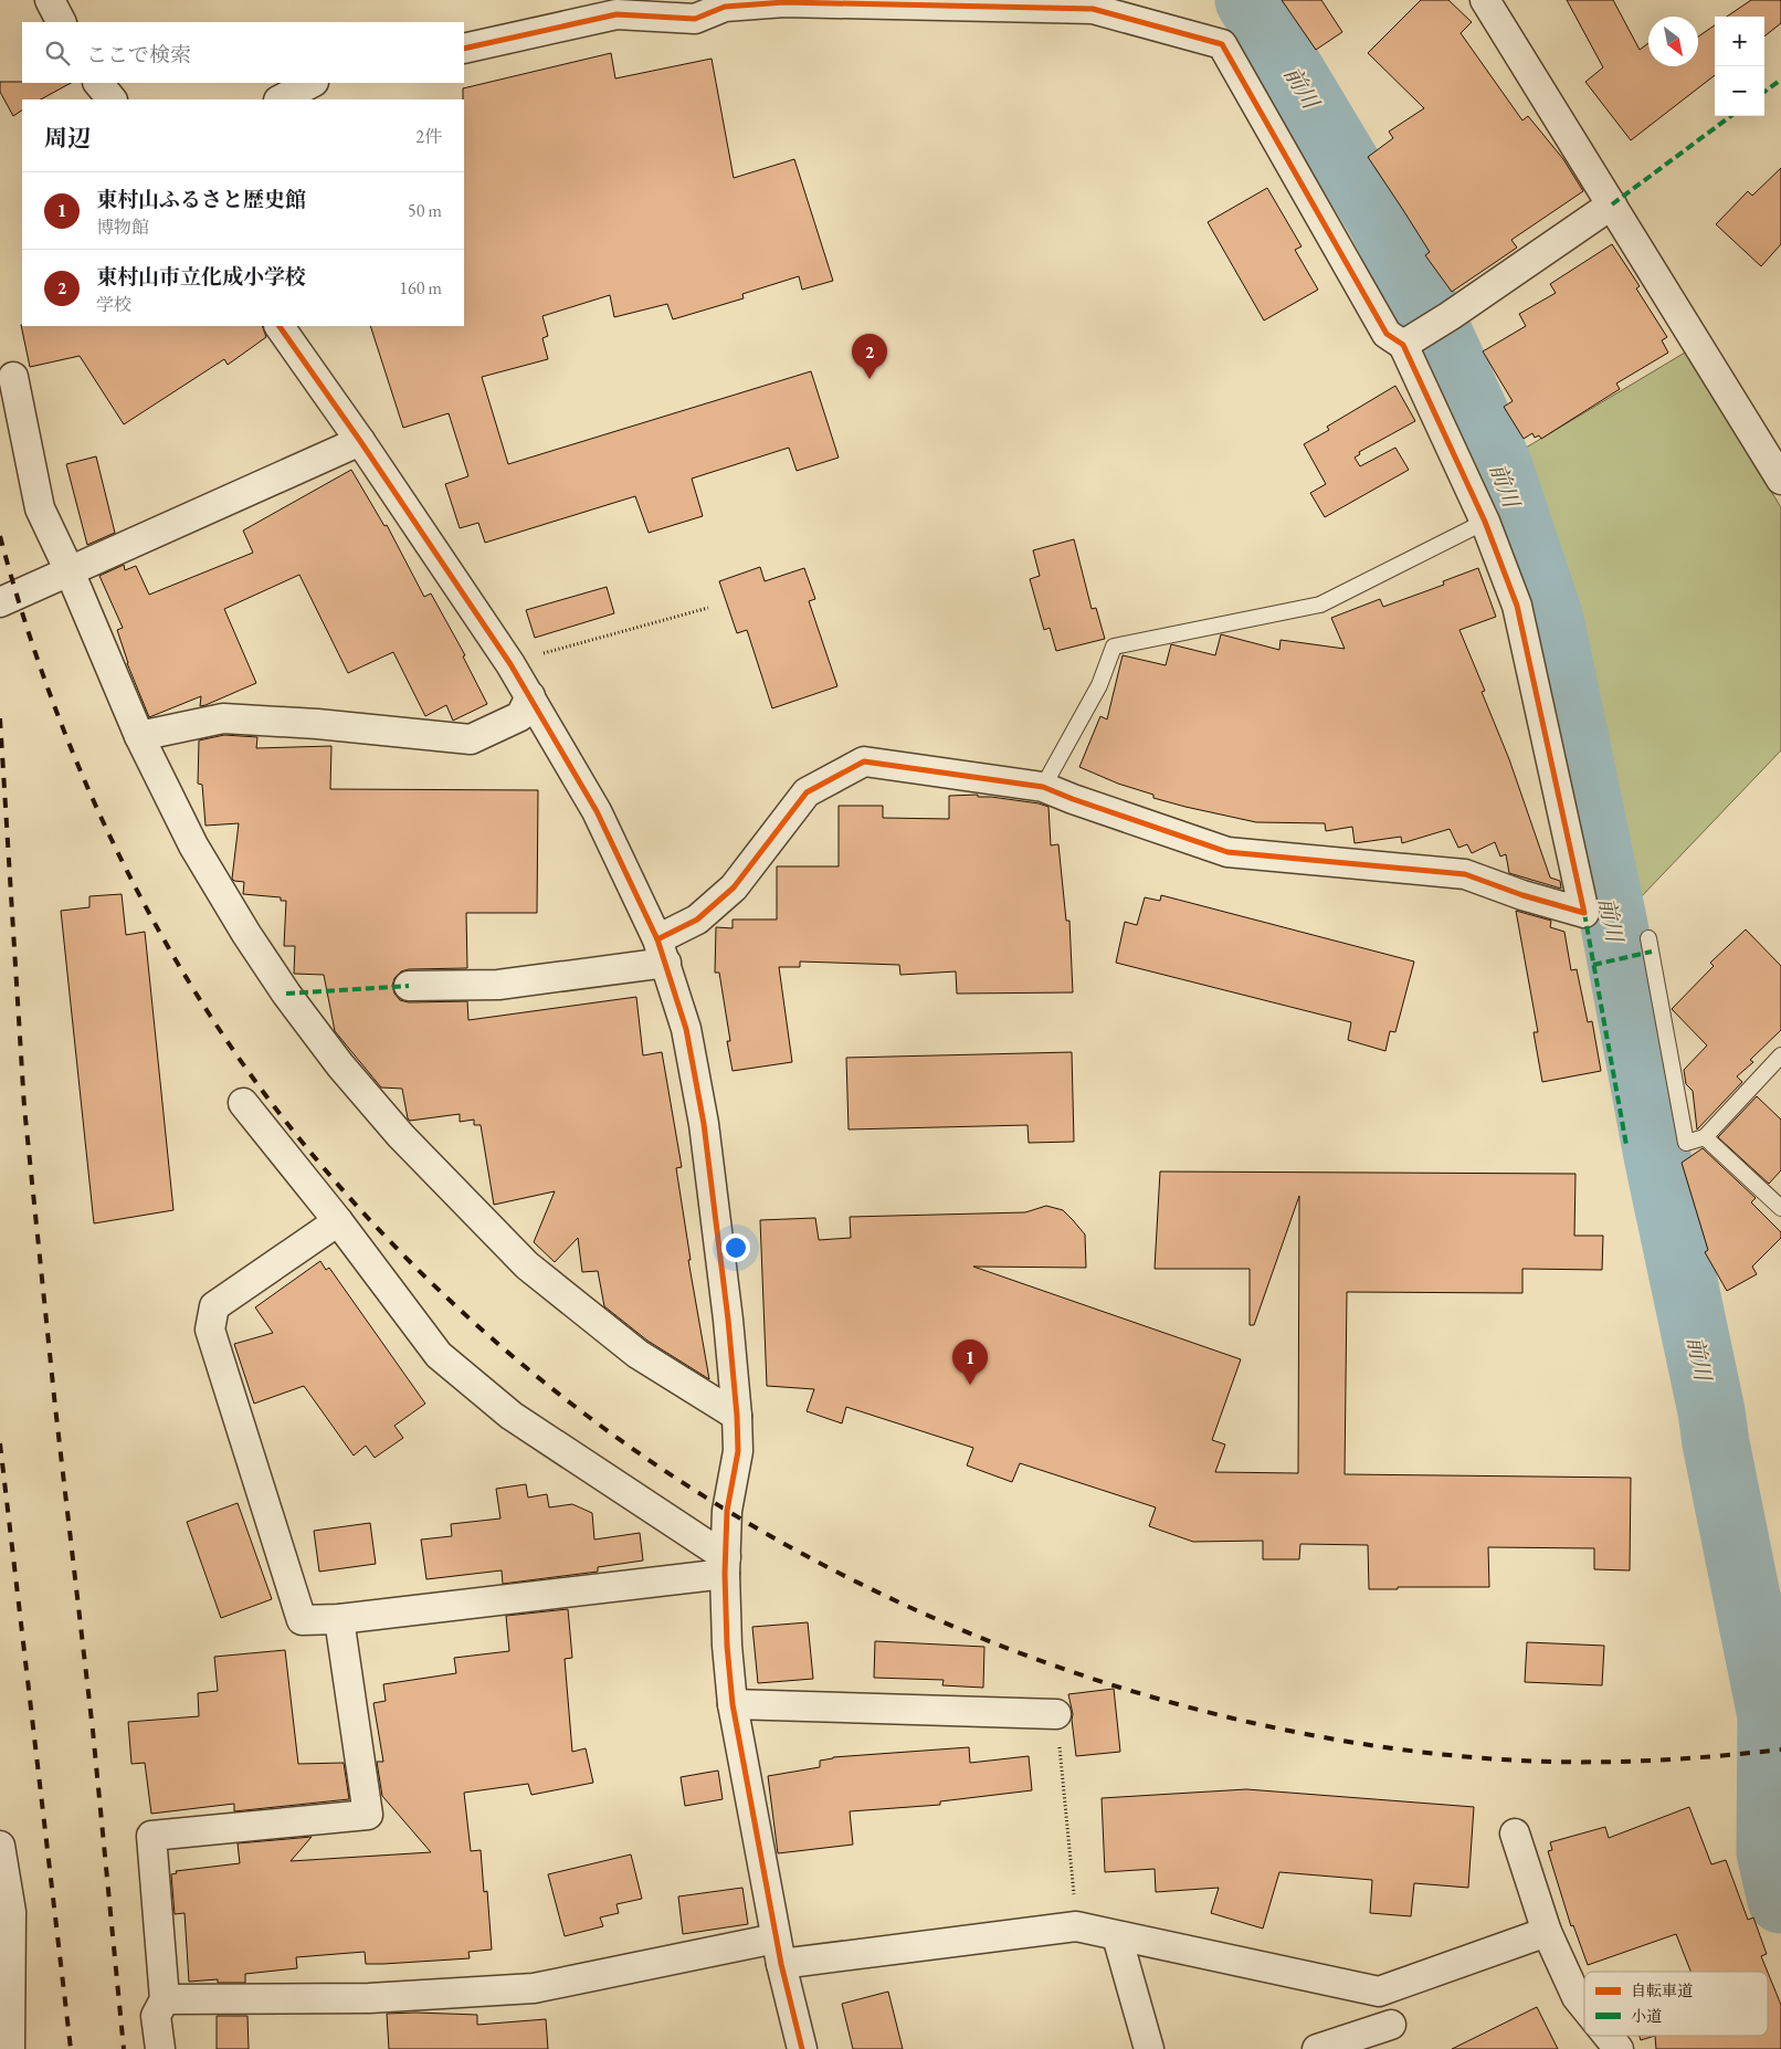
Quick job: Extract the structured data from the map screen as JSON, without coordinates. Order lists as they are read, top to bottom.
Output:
{
  "water": ["前川"],
  "legend": ["自転車道", "小道"],
  "north": "bottom right",
  "page": {
    "map_buttons": ["+", "−"],
    "search": "ここで検索",
    "heading": ["周辺", "2件"],
    "list": [
      {
        "mark": "1",
        "name": "東村山ふるさと歴史館",
        "note": "博物館",
        "value": "50 m"
      },
      {
        "mark": "2",
        "name": "東村山市立化成小学校",
        "note": "学校",
        "value": "160 m"
      }
    ],
    "pins": ["2", "1"]
  }
}
